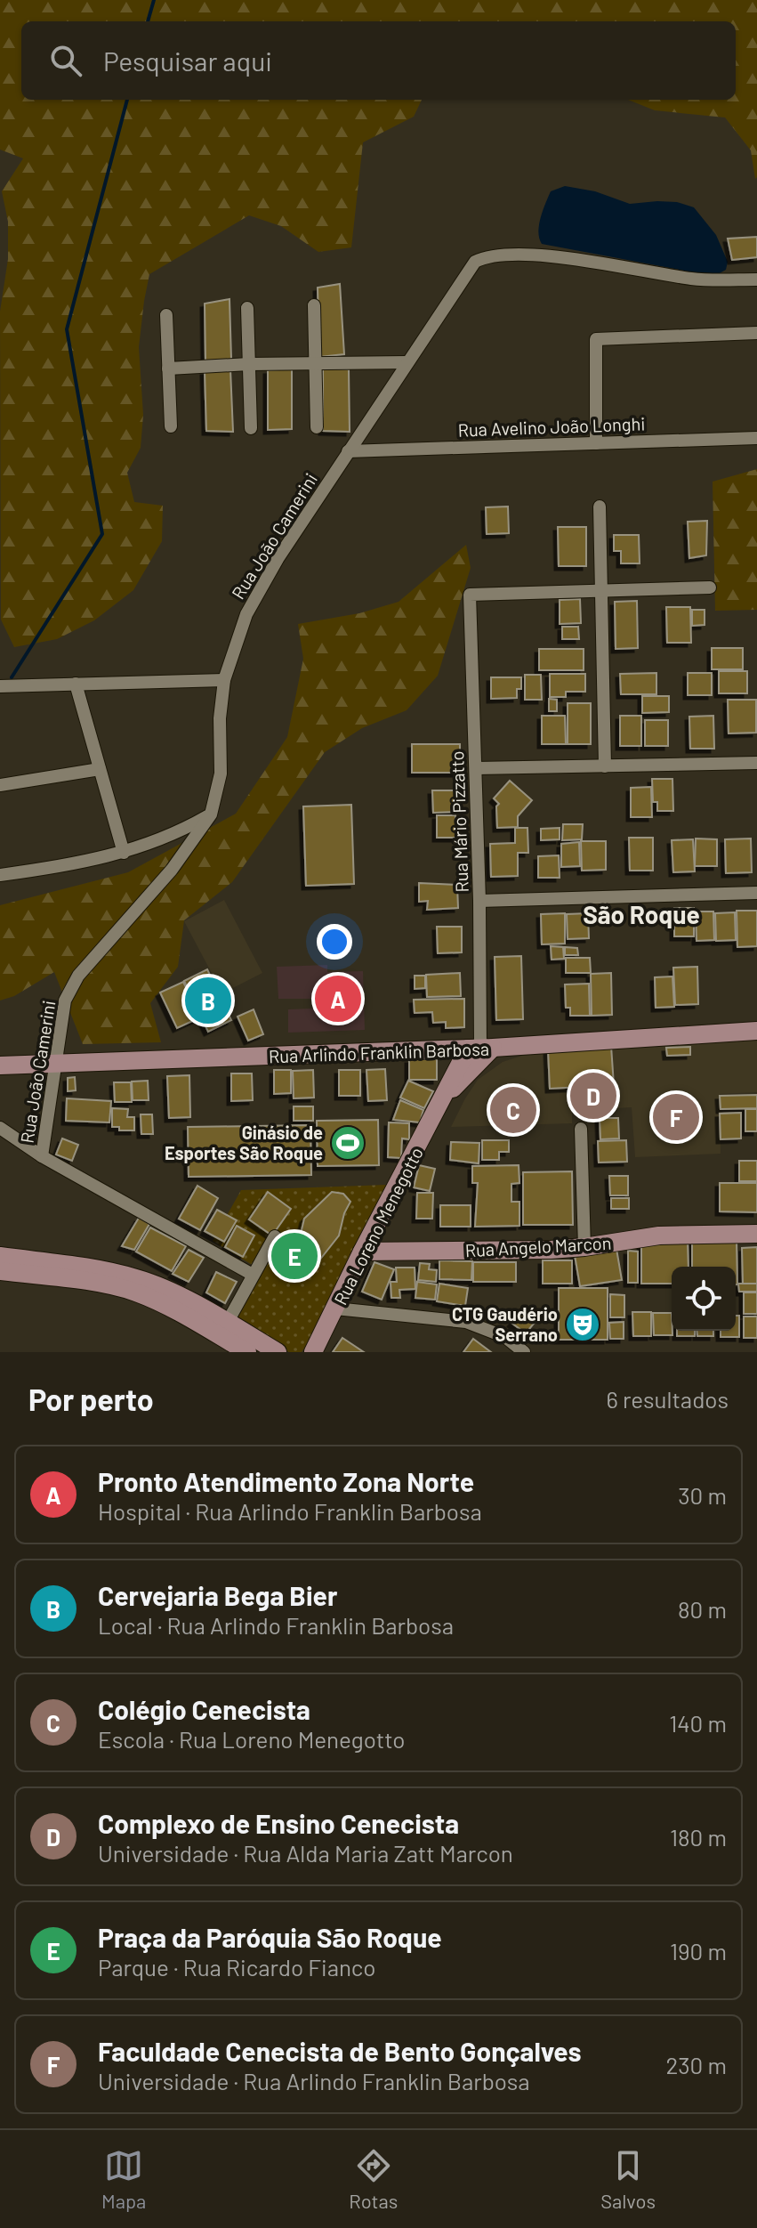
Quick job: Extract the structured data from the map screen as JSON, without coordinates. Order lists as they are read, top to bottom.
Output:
{
  "streets": {
    "street": [
      "Rua Avelino João Longhi",
      "Rua João Camerini",
      "Rua Mário Pizzatto",
      "Rua Arlindo Franklin Barbosa",
      "Rua Loreno Menegotto",
      "Rua Angelo Marcon"
    ]
  },
  "crossings": [
    ["Rua Avelino João Longhi", "Rua João Camerini"],
    ["Rua João Camerini", "Rua Arlindo Franklin Barbosa"],
    ["Rua Mário Pizzatto", "Rua Arlindo Franklin Barbosa"],
    ["Rua Mário Pizzatto", "Rua Loreno Menegotto"],
    ["Rua Arlindo Franklin Barbosa", "Rua Loreno Menegotto"],
    ["Rua Loreno Menegotto", "Rua Angelo Marcon"]
  ],
  "districts": ["São Roque"],
  "places": {
    "sports": ["Ginásio de Esportes São Roque"],
    "theatre": ["CTG Gaudério Serrano"]
  },
  "page": {
    "search": "Pesquisar aqui",
    "pins": [
      "A",
      "B",
      "D",
      "C",
      "F",
      "E"
    ],
    "heading": ["Por perto", "6 resultados"],
    "list": [
      {
        "mark": "A",
        "name": "Pronto Atendimento Zona Norte",
        "note": "Hospital · Rua Arlindo Franklin Barbosa",
        "value": "30 m"
      },
      {
        "mark": "B",
        "name": "Cervejaria Bega Bier",
        "note": "Local · Rua Arlindo Franklin Barbosa",
        "value": "80 m"
      },
      {
        "mark": "C",
        "name": "Colégio Cenecista",
        "note": "Escola · Rua Loreno Menegotto",
        "value": "140 m"
      },
      {
        "mark": "D",
        "name": "Complexo de Ensino Cenecista",
        "note": "Universidade · Rua Alda Maria Zatt Marcon",
        "value": "180 m"
      },
      {
        "mark": "E",
        "name": "Praça da Paróquia São Roque",
        "note": "Parque · Rua Ricardo Fianco",
        "value": "190 m"
      },
      {
        "mark": "F",
        "name": "Faculdade Cenecista de Bento Gonçalves",
        "note": "Universidade · Rua Arlindo Franklin Barbosa",
        "value": "230 m"
      }
    ],
    "nav": ["Mapa", "Rotas", "Salvos"]
  }
}
